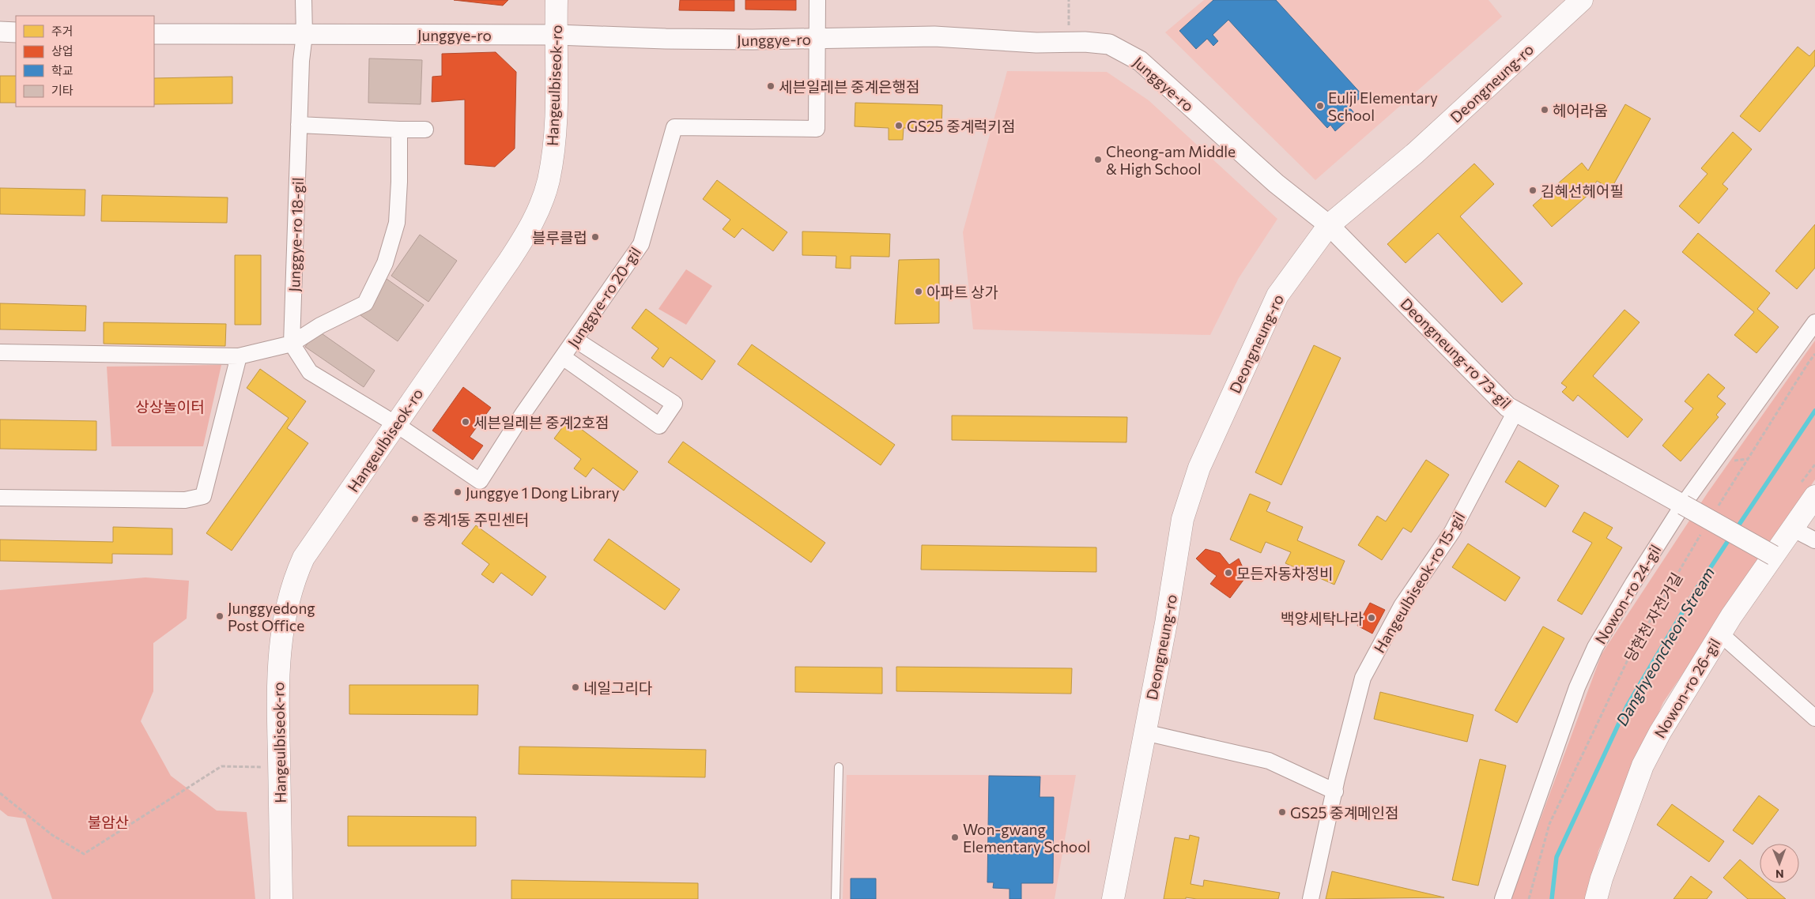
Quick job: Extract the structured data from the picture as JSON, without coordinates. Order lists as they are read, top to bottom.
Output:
{
  "streets": {
    "main road": ["Deongneung-ro", "Hangeulbiseok-ro", "Nowon-ro 26-gil"],
    "street": [
      "Junggye-ro",
      "Junggye-ro 18-gil",
      "Junggye-ro 20-gil",
      "Deongneung-ro 73-gil",
      "Hangeulbiseok-ro 15-gil",
      "Nowon-ro 24-gil"
    ],
    "path": ["당현천 자전거길"]
  },
  "crossings": [
    ["Junggye-ro", "Deongneung-ro"],
    ["Junggye-ro", "Hangeulbiseok-ro"],
    ["Junggye-ro", "Junggye-ro 18-gil"],
    ["Junggye-ro", "Junggye-ro 20-gil"],
    ["Junggye-ro", "Deongneung-ro 73-gil"],
    ["Deongneung-ro", "Deongneung-ro 73-gil"],
    ["Hangeulbiseok-ro", "Junggye-ro 20-gil"],
    ["Deongneung-ro 73-gil", "Hangeulbiseok-ro 15-gil"],
    ["Deongneung-ro 73-gil", "Nowon-ro 24-gil"],
    ["Deongneung-ro 73-gil", "Nowon-ro 26-gil"]
  ],
  "water": ["Danghyeoncheon Stream"],
  "parks": ["상상놀이터", "불암산"],
  "places": [
    "세븐일레븐 중계은행점",
    "Eulji Elementary School",
    "헤어라움",
    "GS25 중계럭키점",
    "Cheong-am Middle & High School",
    "김혜선헤어필",
    "블루클럽",
    "아파트 상가",
    "세븐일레븐 중계2호점",
    "Junggye 1 Dong Library",
    "중계1동 주민센터",
    "모든자동차정비",
    "Junggyedong Post Office",
    "백양세탁나라",
    "네일그리다",
    "GS25 중계메인점",
    "Won-gwang Elementary School"
  ],
  "legend": [
    "주거",
    "상업",
    "학교",
    "기타"
  ],
  "north": "bottom"
}
